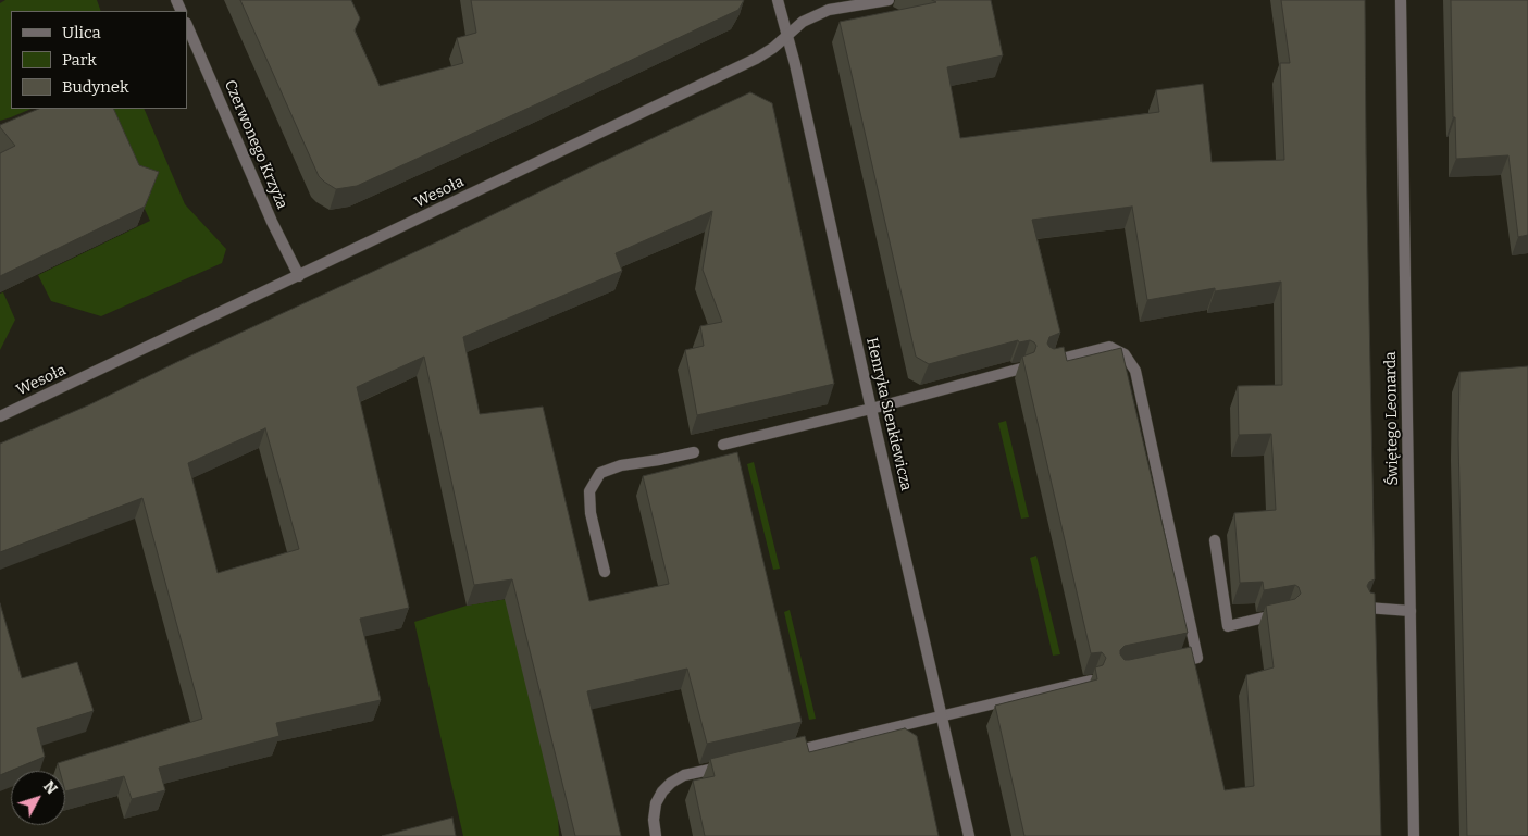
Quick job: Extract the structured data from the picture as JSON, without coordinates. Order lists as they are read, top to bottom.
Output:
{
  "streets": {
    "street": [
      "Czerwonego Krzyża",
      "Wesoła",
      "Henryka Sienkiewicza",
      "Świętego Leonarda"
    ]
  },
  "crossings": [
    ["Czerwonego Krzyża", "Wesoła"],
    ["Wesoła", "Henryka Sienkiewicza"]
  ],
  "legend": ["Ulica", "Park", "Budynek"],
  "north": "top right"
}
